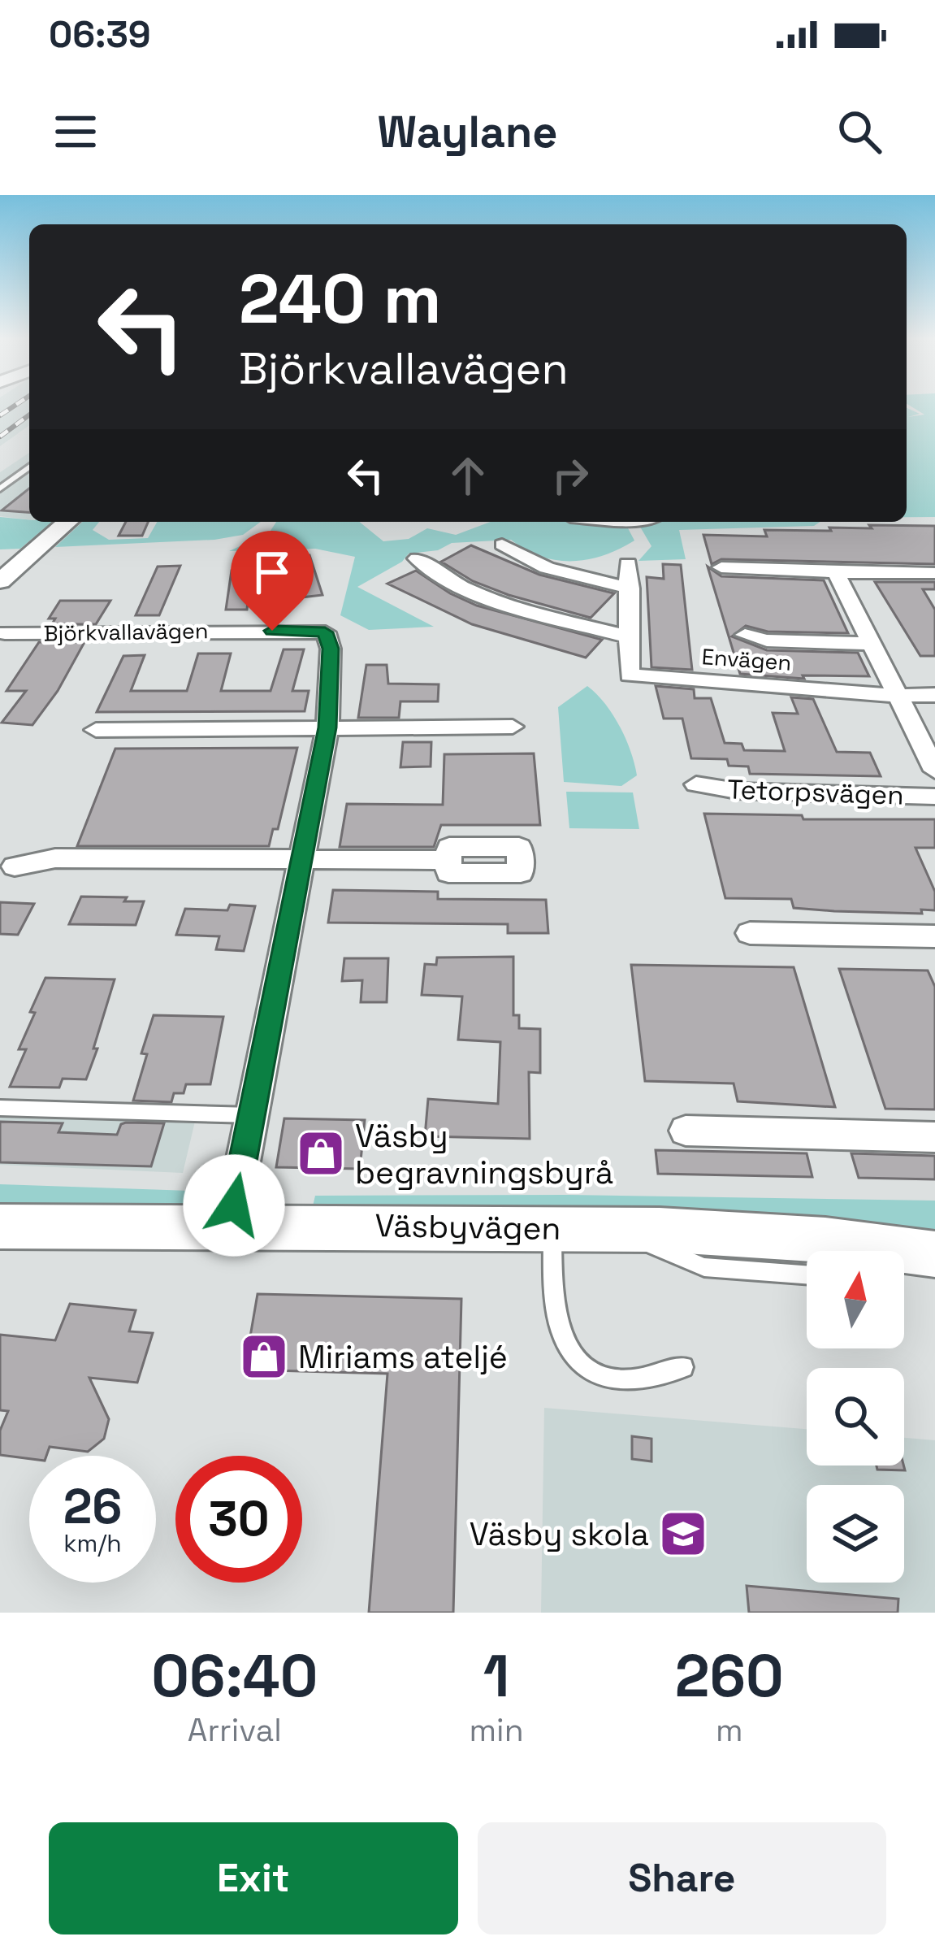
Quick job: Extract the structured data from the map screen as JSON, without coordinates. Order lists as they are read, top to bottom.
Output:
{
  "streets": {
    "street": [
      "Björkvallavägen",
      "Envägen",
      "Tetorpsvägen",
      "Väsbyvägen"
    ]
  },
  "crossings": [
    ["Björkvallavägen", "Väsbyvägen"],
    ["Envägen", "Tetorpsvägen"]
  ],
  "places": {
    "shop": ["Väsby begravningsbyrå", "Miriams ateljé"],
    "school or university": ["Väsby skola"]
  },
  "north": "top",
  "page": {
    "status": "06:39",
    "header": "Waylane",
    "turn": ["240 m", "Björkvallavägen"],
    "speed": "26 km/h",
    "limit": "30",
    "eta": [
      "06:40",
      "Arrival",
      "1",
      "min",
      "260",
      "m"
    ],
    "buttons": ["Exit", "Share"]
  }
}
